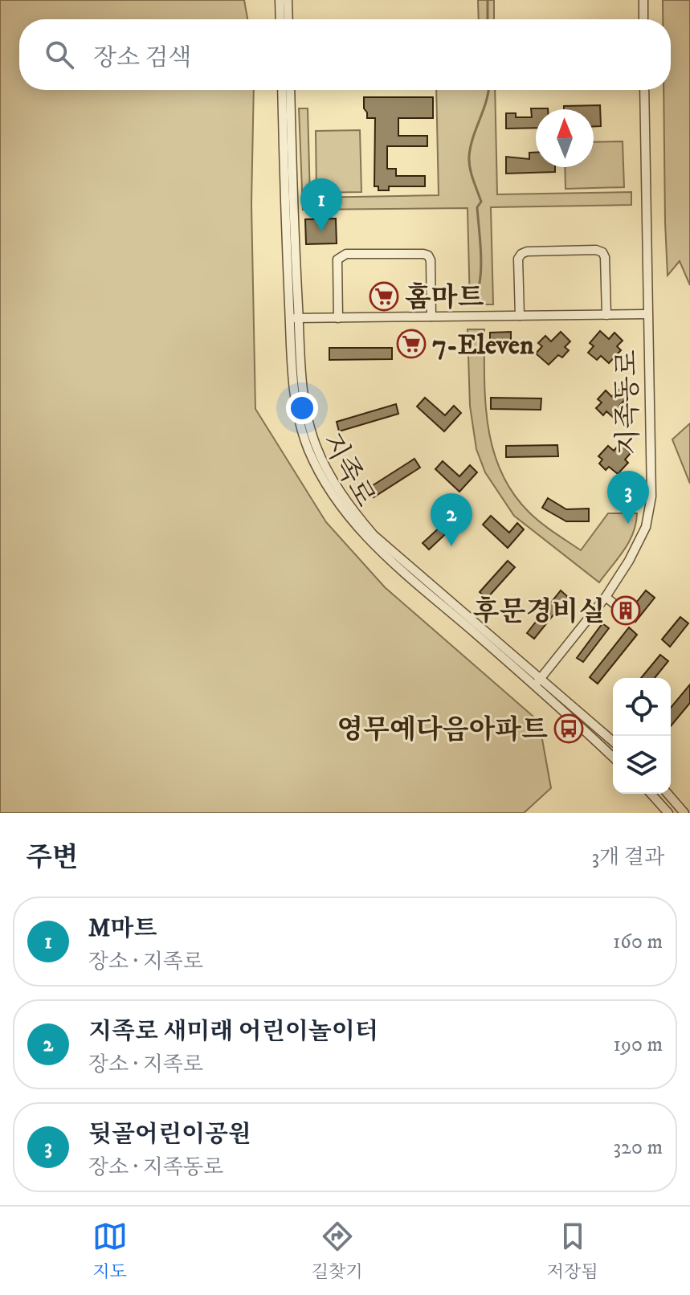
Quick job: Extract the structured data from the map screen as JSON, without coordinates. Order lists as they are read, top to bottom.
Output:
{
  "streets": {
    "street": ["지족동로", "지족로"]
  },
  "crossings": [
    ["지족동로", "지족로"]
  ],
  "places": {
    "supermarket": ["홈마트", "7-Eleven"],
    "building": ["후문경비실"],
    "bus stop": ["영무예다음아파트"]
  },
  "north": "top",
  "page": {
    "search": "장소 검색",
    "pins": ["1", "3", "2"],
    "heading": ["주변", "3개 결과"],
    "list": [
      {
        "mark": "1",
        "name": "M마트",
        "note": "장소 · 지족로",
        "value": "160 m"
      },
      {
        "mark": "2",
        "name": "지족로 새미래 어린이놀이터",
        "note": "장소 · 지족로",
        "value": "190 m"
      },
      {
        "mark": "3",
        "name": "뒷골어린이공원",
        "note": "장소 · 지족동로",
        "value": "320 m"
      }
    ],
    "nav": ["지도", "길찾기", "저장됨"]
  }
}
